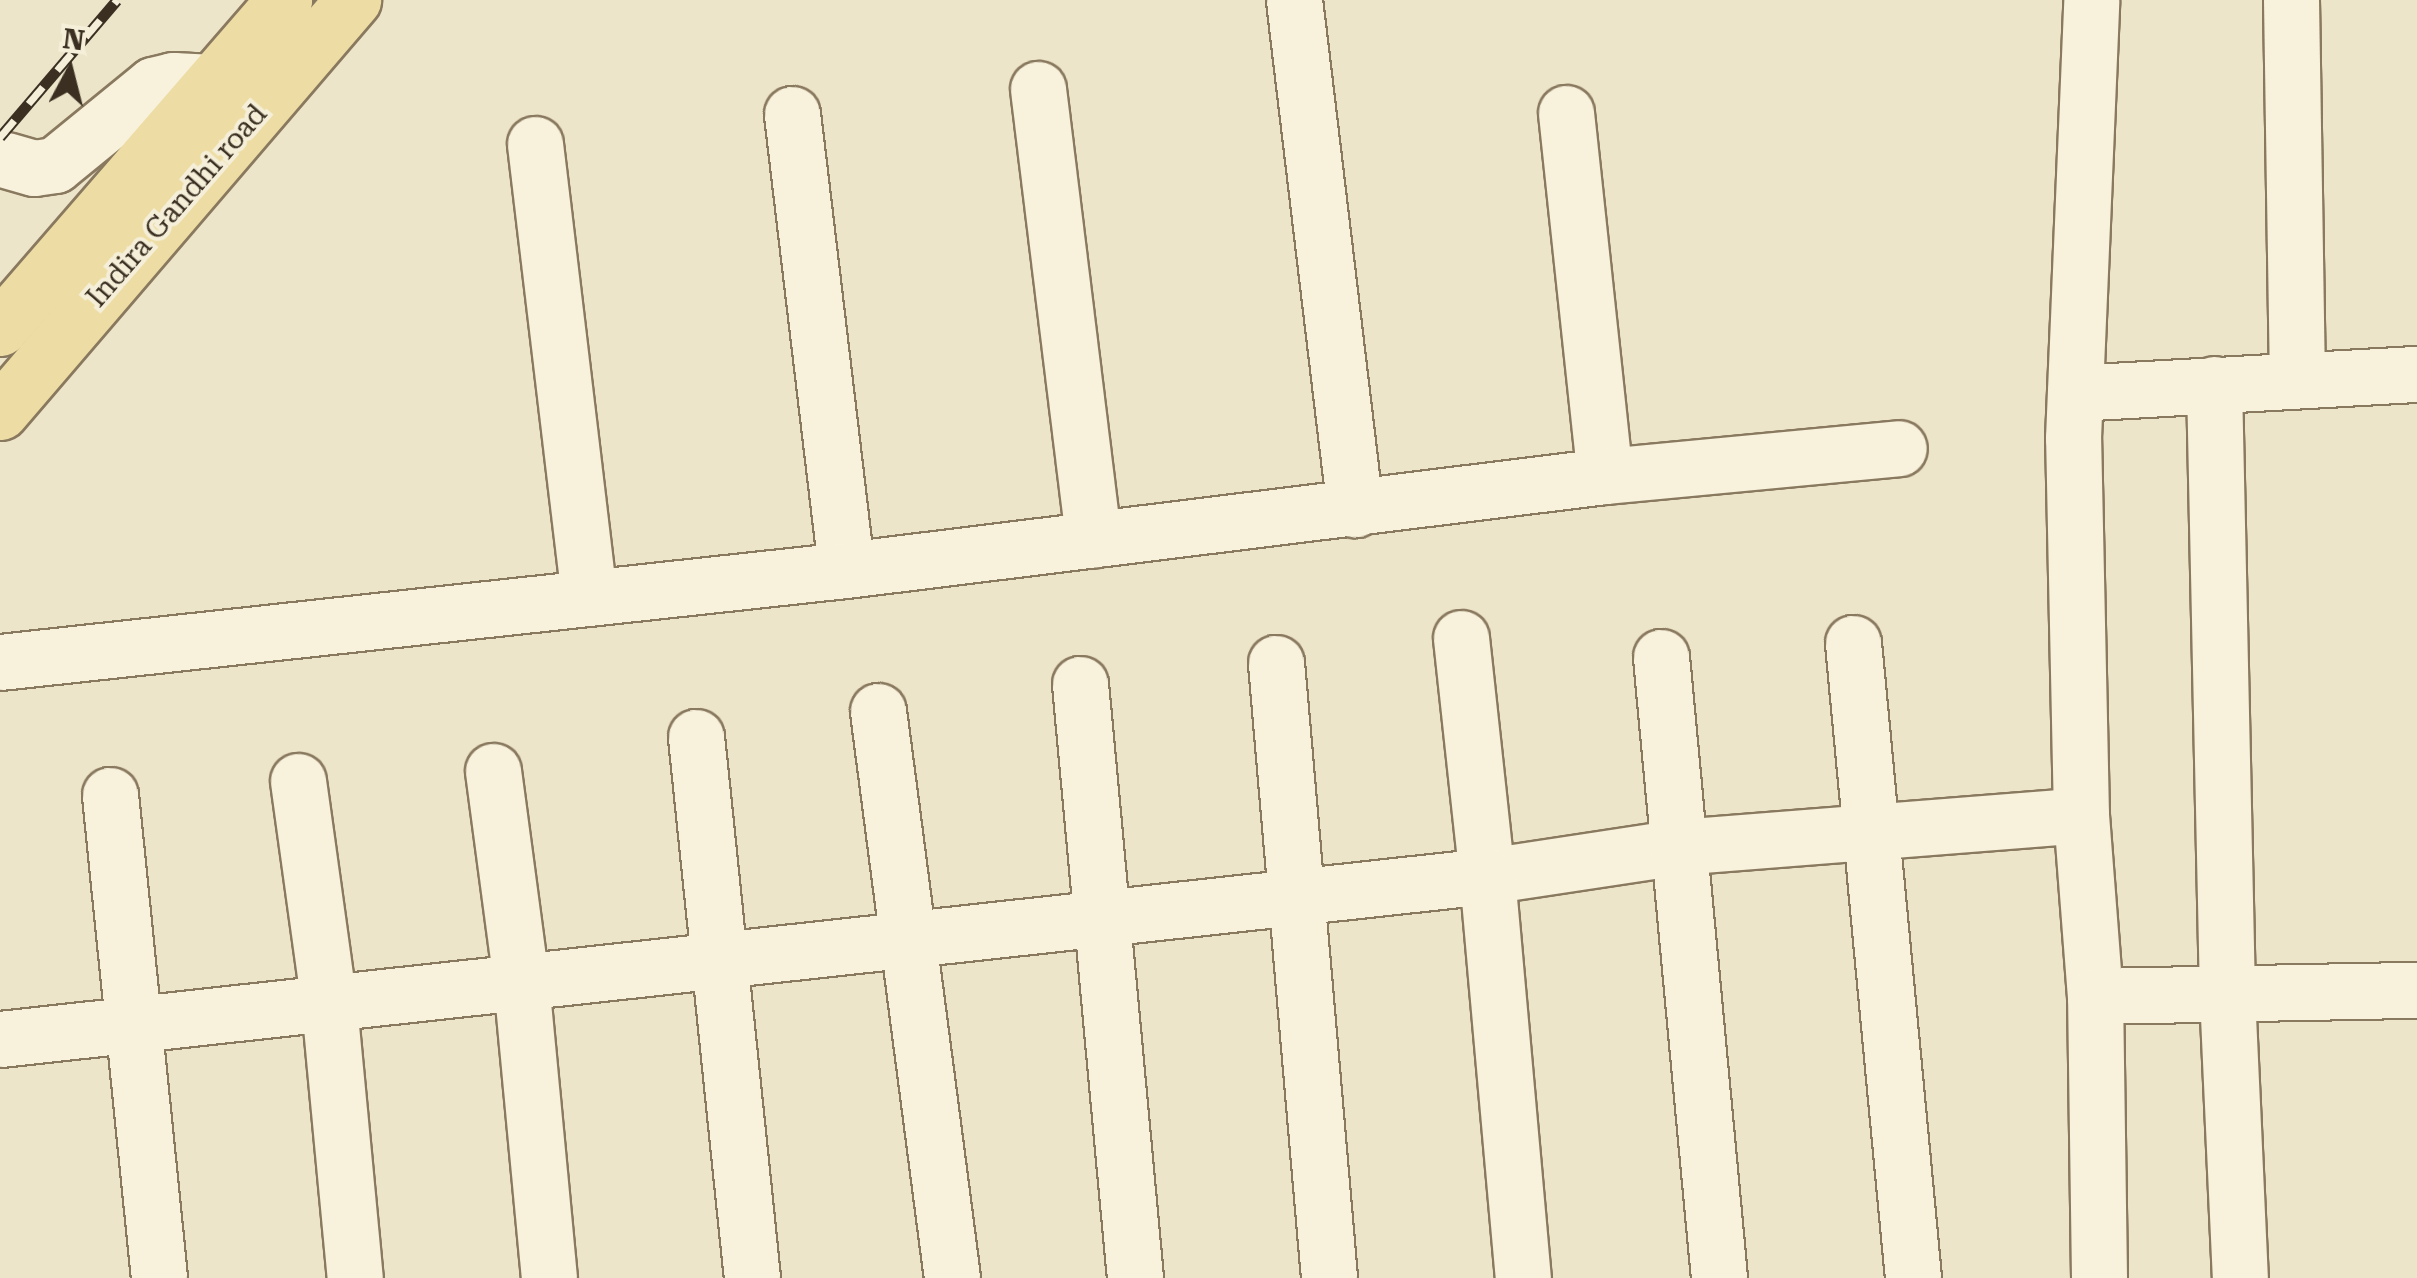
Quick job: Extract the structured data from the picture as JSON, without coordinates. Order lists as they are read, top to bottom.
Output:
{
  "streets": {
    "main road": ["Indira Gandhi road"]
  },
  "north": "top"
}
